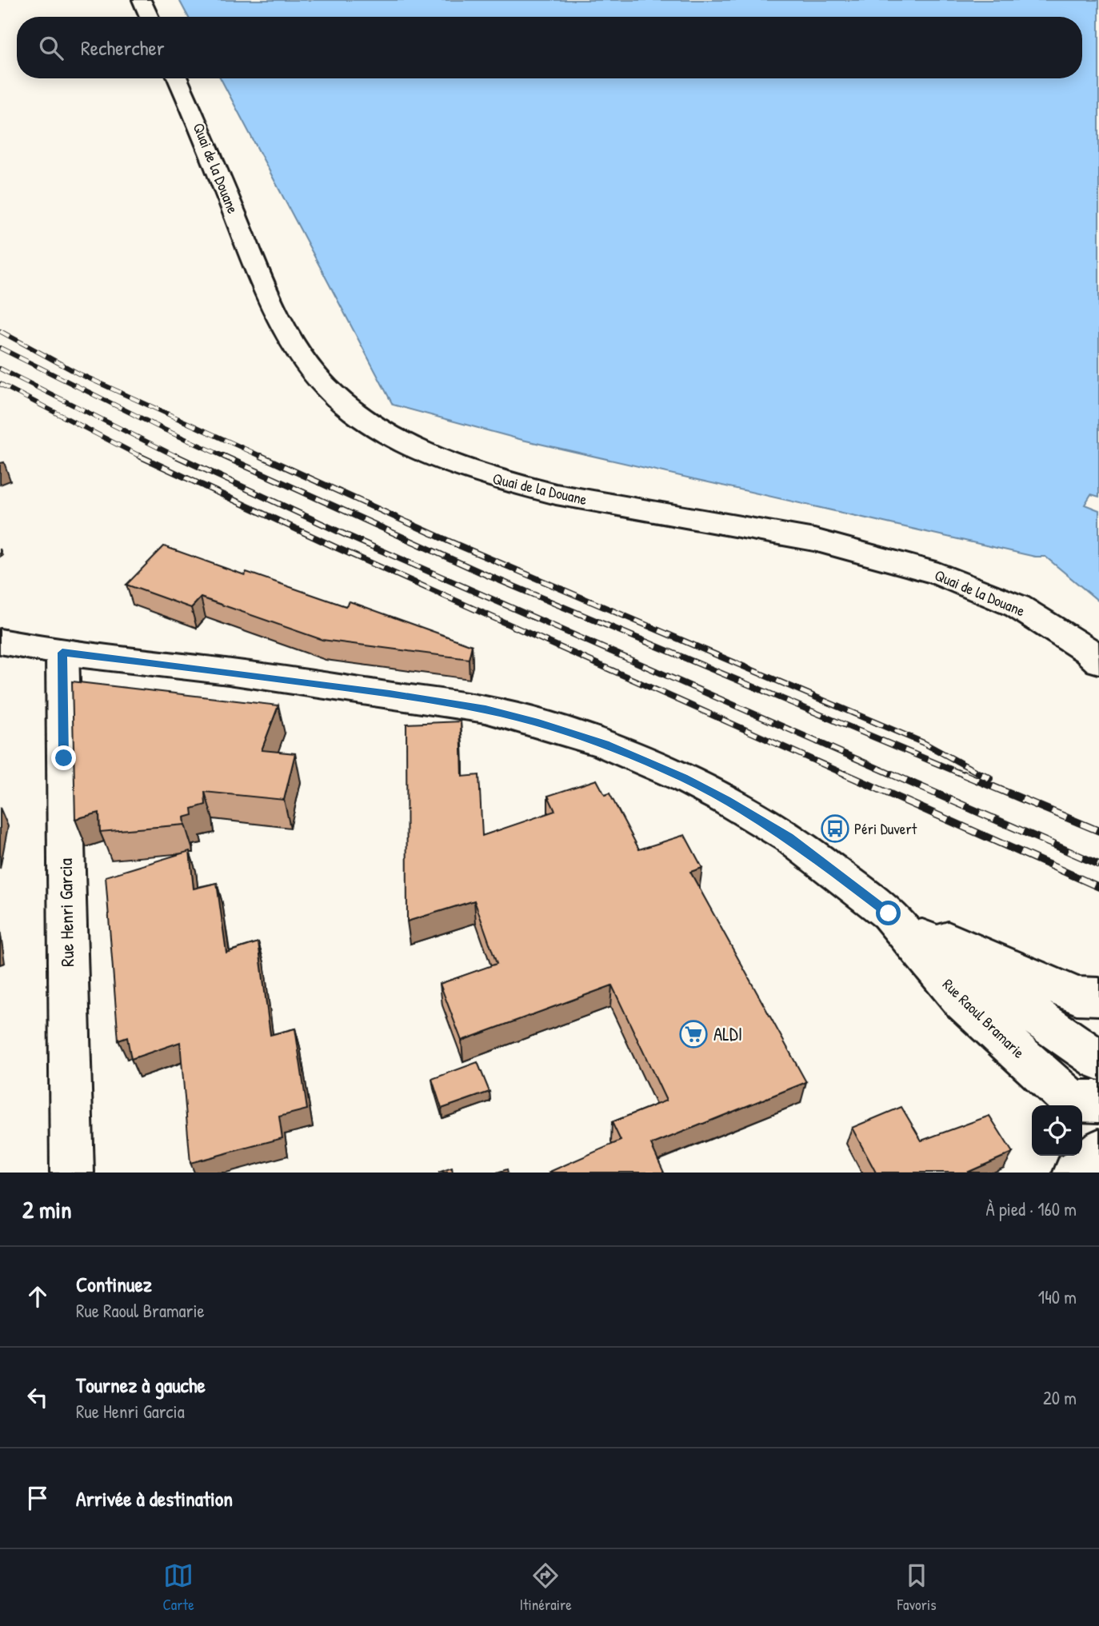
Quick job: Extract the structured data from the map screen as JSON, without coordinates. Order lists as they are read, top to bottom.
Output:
{
  "streets": {
    "street": ["Quai de la Douane", "Rue Henri Garcia", "Rue Raoul Bramarie"]
  },
  "crossings": [
    ["Rue Henri Garcia", "Rue Raoul Bramarie"]
  ],
  "places": {
    "bus stop": ["Péri Duvert"],
    "supermarket": ["ALDI"]
  },
  "page": {
    "search": "Rechercher",
    "heading": ["2 min", "À pied · 160 m"],
    "list": [
      ["Continuez", "Rue Raoul Bramarie", "140 m"],
      ["Tournez à gauche", "Rue Henri Garcia", "20 m"],
      "Arrivée à destination"
    ],
    "nav": ["Carte", "Itinéraire", "Favoris"]
  }
}
